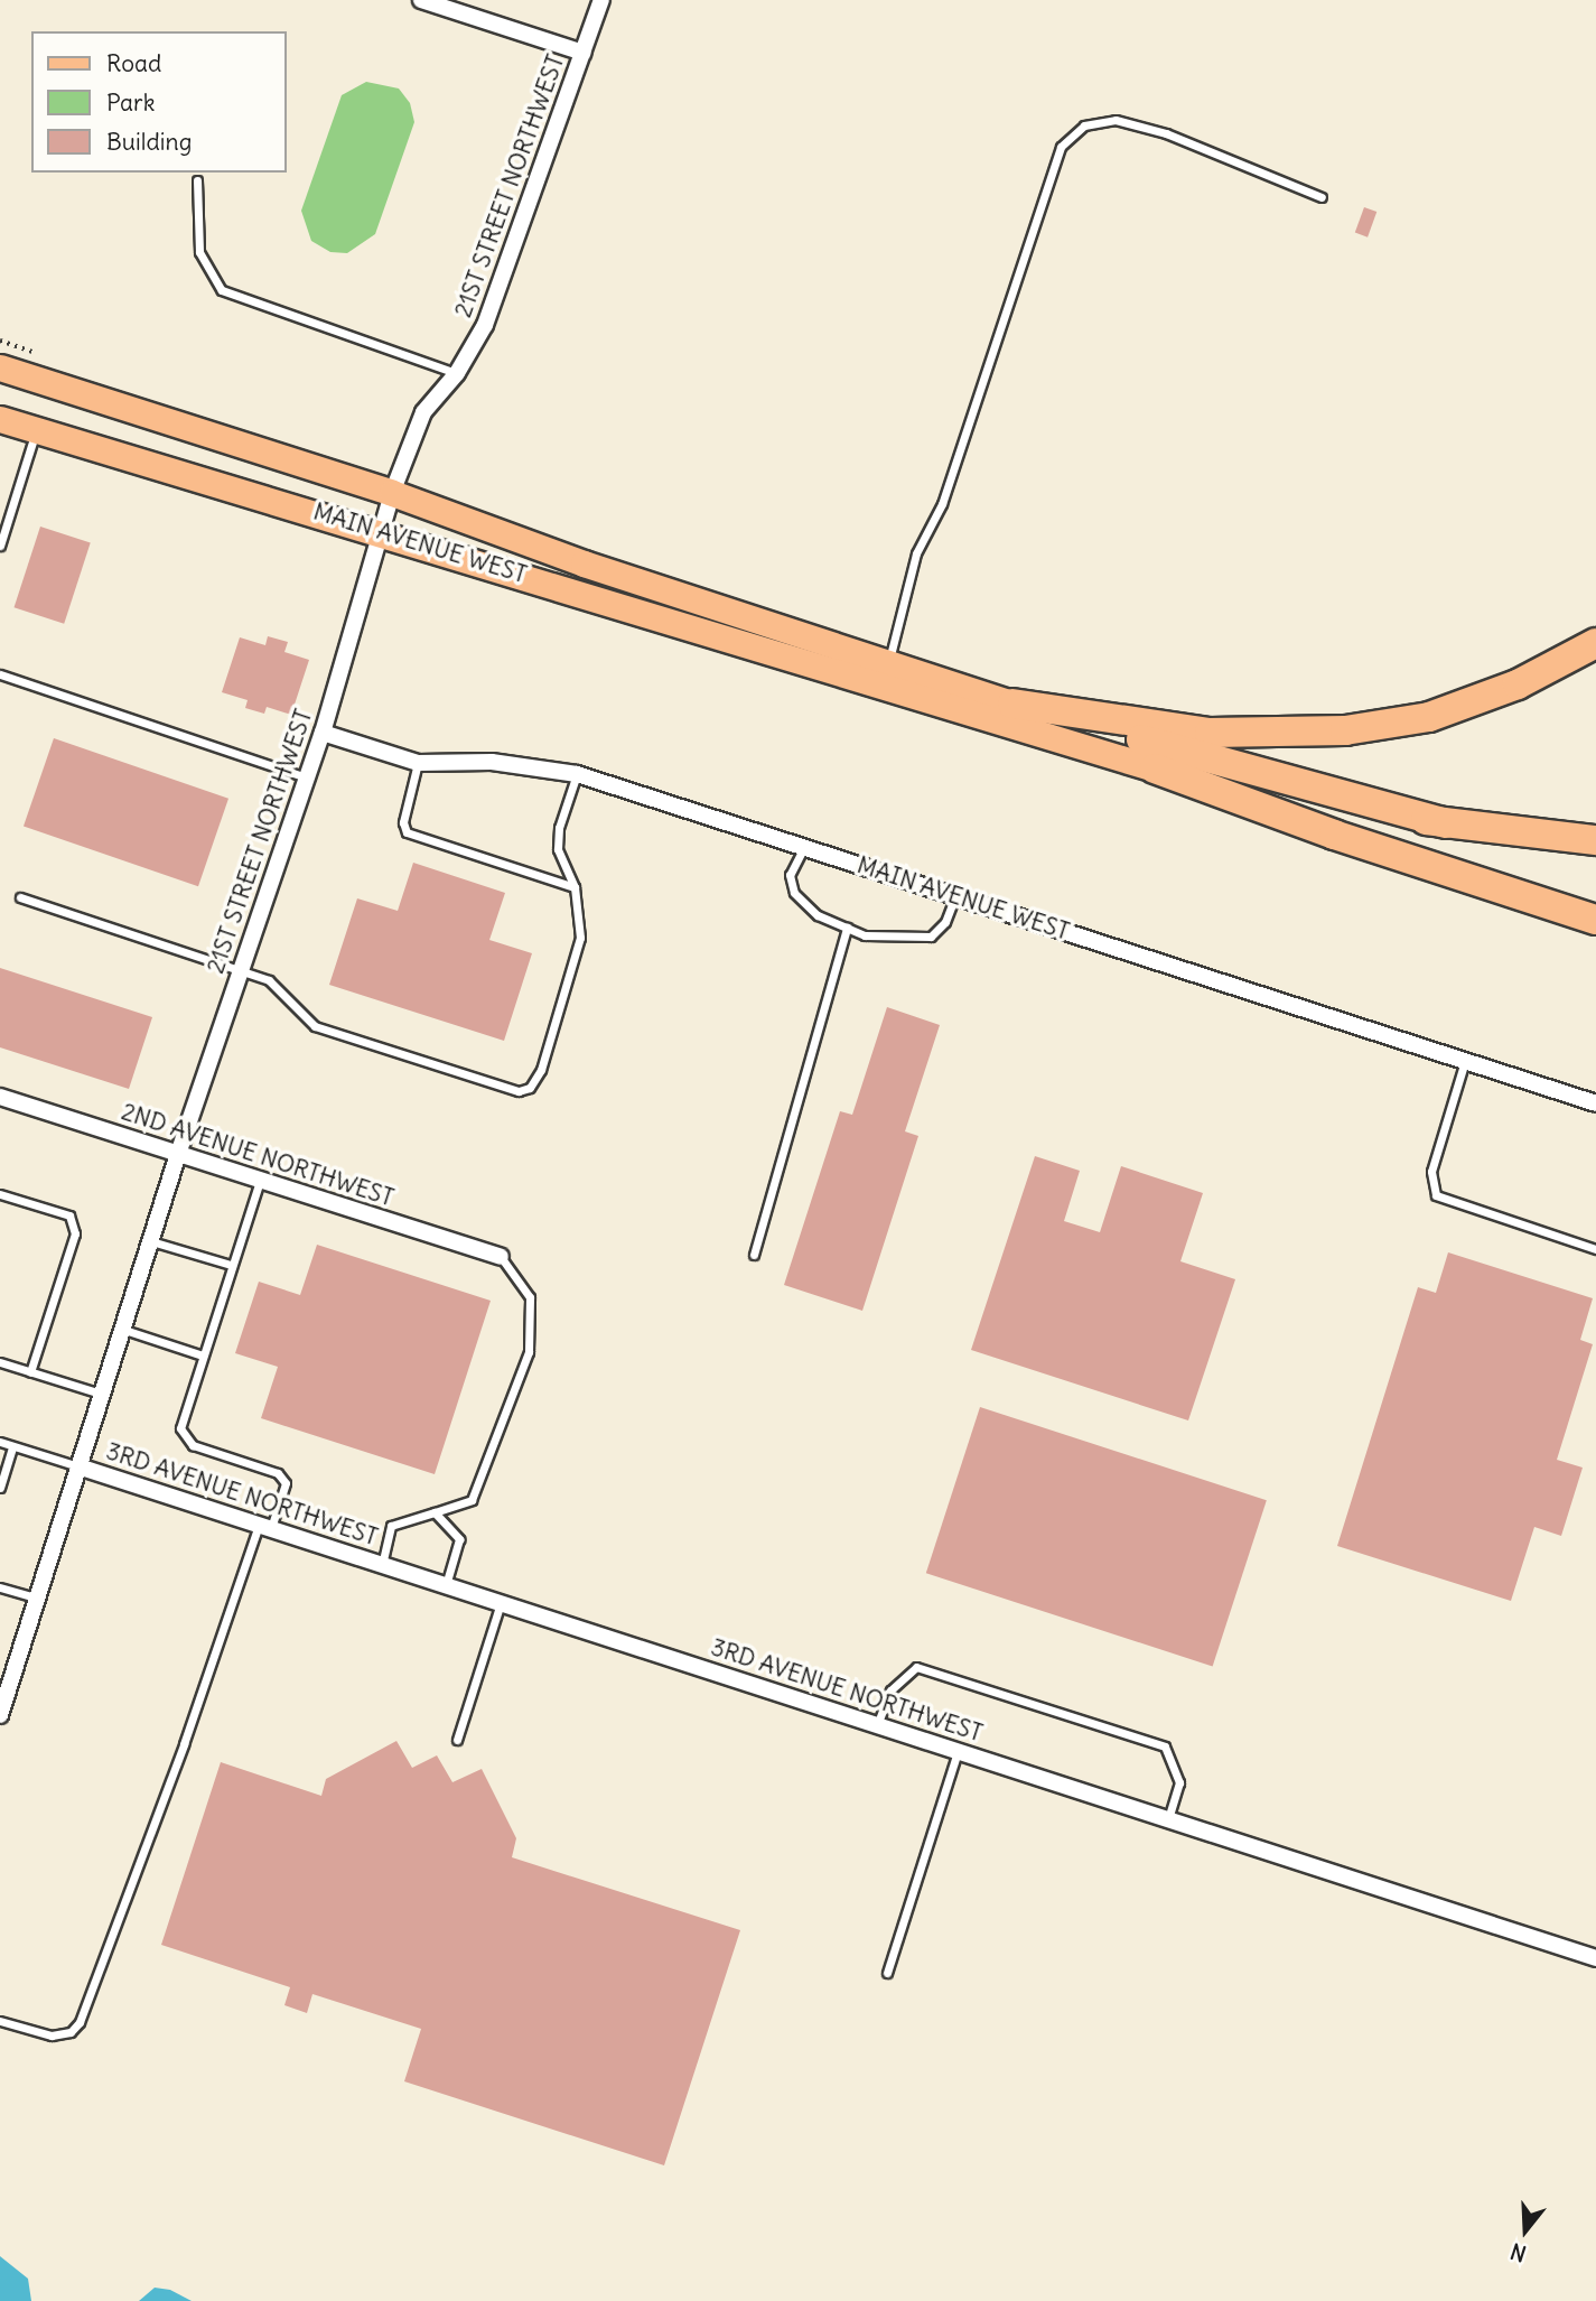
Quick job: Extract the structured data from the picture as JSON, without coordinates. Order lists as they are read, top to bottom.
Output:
{
  "streets": {
    "main road": ["MAIN AVENUE WEST"],
    "street": ["21ST STREET NORTHWEST", "2ND AVENUE NORTHWEST", "3RD AVENUE NORTHWEST"]
  },
  "crossings": [
    ["21ST STREET NORTHWEST", "MAIN AVENUE WEST"],
    ["21ST STREET NORTHWEST", "2ND AVENUE NORTHWEST"],
    ["21ST STREET NORTHWEST", "3RD AVENUE NORTHWEST"]
  ],
  "legend": ["Road", "Park", "Building"],
  "north": "bottom"
}
